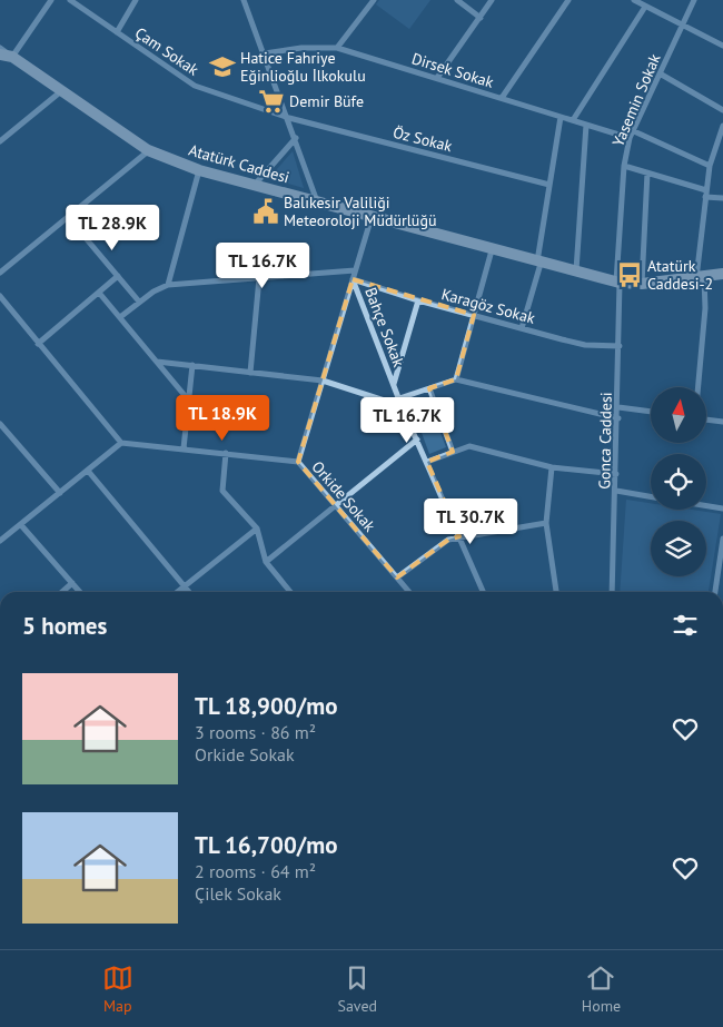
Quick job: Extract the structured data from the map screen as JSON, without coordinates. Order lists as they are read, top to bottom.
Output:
{
  "streets": {
    "main road": ["Atatürk Caddesi"],
    "street": [
      "Çam Sokak",
      "Dirsek Sokak",
      "Yasemin Sokak",
      "Öz Sokak",
      "Karagöz Sokak",
      "Bahçe Sokak",
      "Gonca Caddesi",
      "Orkide Sokak"
    ]
  },
  "crossings": [
    ["Çam Sokak", "Öz Sokak"],
    ["Dirsek Sokak", "Yasemin Sokak"],
    ["Yasemin Sokak", "Atatürk Caddesi"],
    ["Yasemin Sokak", "Gonca Caddesi"],
    ["Atatürk Caddesi", "Gonca Caddesi"],
    ["Karagöz Sokak", "Bahçe Sokak"],
    ["Karagöz Sokak", "Gonca Caddesi"]
  ],
  "places": {
    "school or university": ["Hatice Fahriye Eğinlioğlu İlkokulu"],
    "supermarket": ["Demir Büfe"],
    "public building": ["Balıkesir Valiliği Meteoroloji Müdürlüğü"],
    "bus stop": ["Atatürk Caddesi-2"]
  },
  "north": "top",
  "page": {
    "price": [
      "TL 28.9K",
      "TL 16.7K",
      "TL 18.9K",
      "TL 16.7K",
      "TL 30.7K"
    ],
    "heading": "5 homes",
    "list": [
      {
        "name": "TL 18,900/mo",
        "note": "3 rooms · 86 m² · Orkide Sokak"
      },
      {
        "name": "TL 16,700/mo",
        "note": "2 rooms · 64 m² · Çilek Sokak"
      }
    ],
    "tabs": ["Map", "Saved", "Home"]
  }
}
